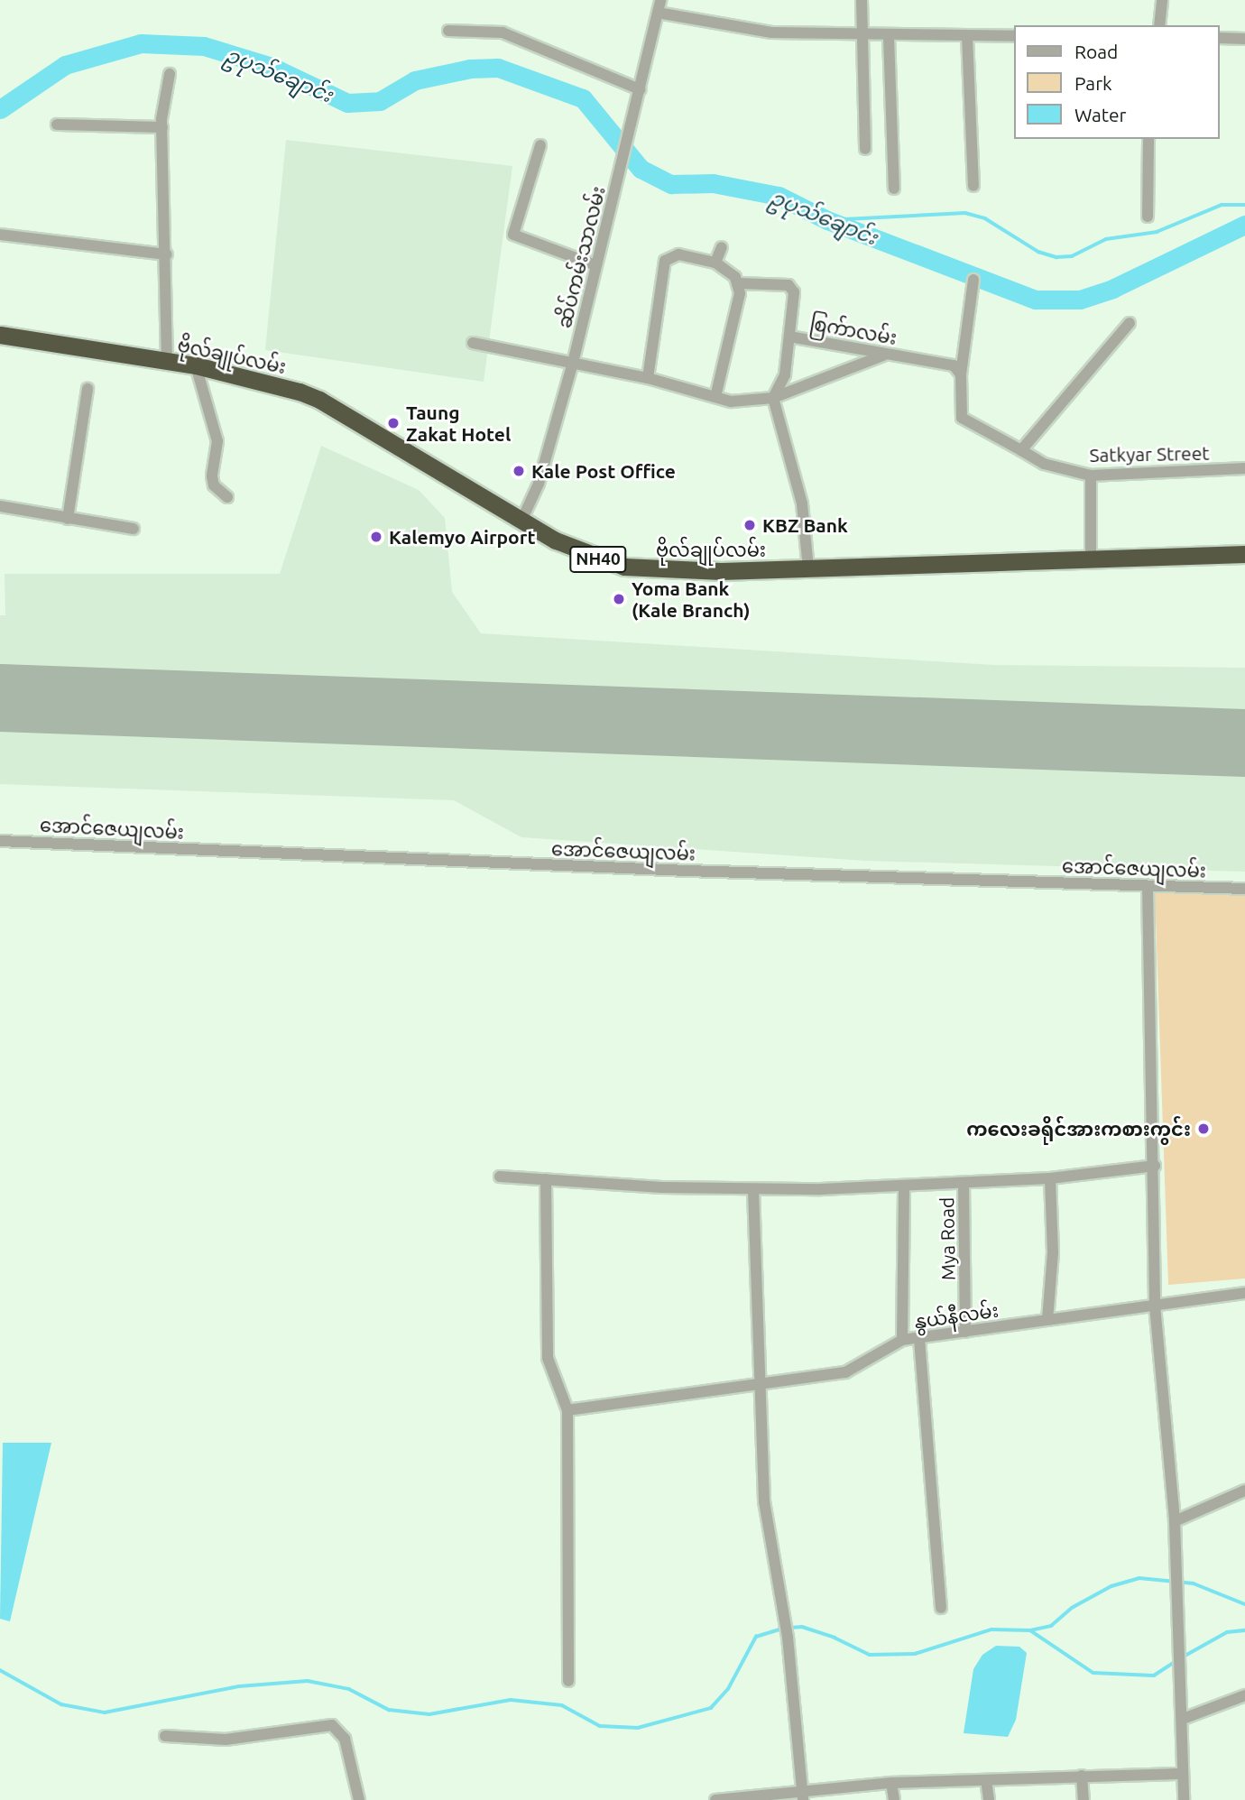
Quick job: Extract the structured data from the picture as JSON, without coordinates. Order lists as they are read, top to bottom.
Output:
{
  "streets": {
    "highway": ["ဗိုလ်ချုပ်လမ်း", "NH40"],
    "street": [
      "ဆိပ်ကမ်းသာလမ်း",
      "စြက်ာလမ်း",
      "Satkyar Street",
      "အောင်ဇေယျလမ်း",
      "Mya Road",
      "နွယ်နီလမ်း"
    ]
  },
  "crossings": [
    ["ဆိပ်ကမ်းသာလမ်း", "ဗိုလ်ချုပ်လမ်း"],
    ["Mya Road", "နွယ်နီလမ်း"]
  ],
  "water": ["ဥပုသ်ချောင်း"],
  "places": [
    "Taung Zakat Hotel",
    "Kale Post Office",
    "KBZ Bank",
    "Kalemyo Airport",
    "Yoma Bank (Kale Branch)",
    "ကလေးခရိုင်အားကစားကွင်း"
  ],
  "legend": ["Road", "Park", "Water"]
}
